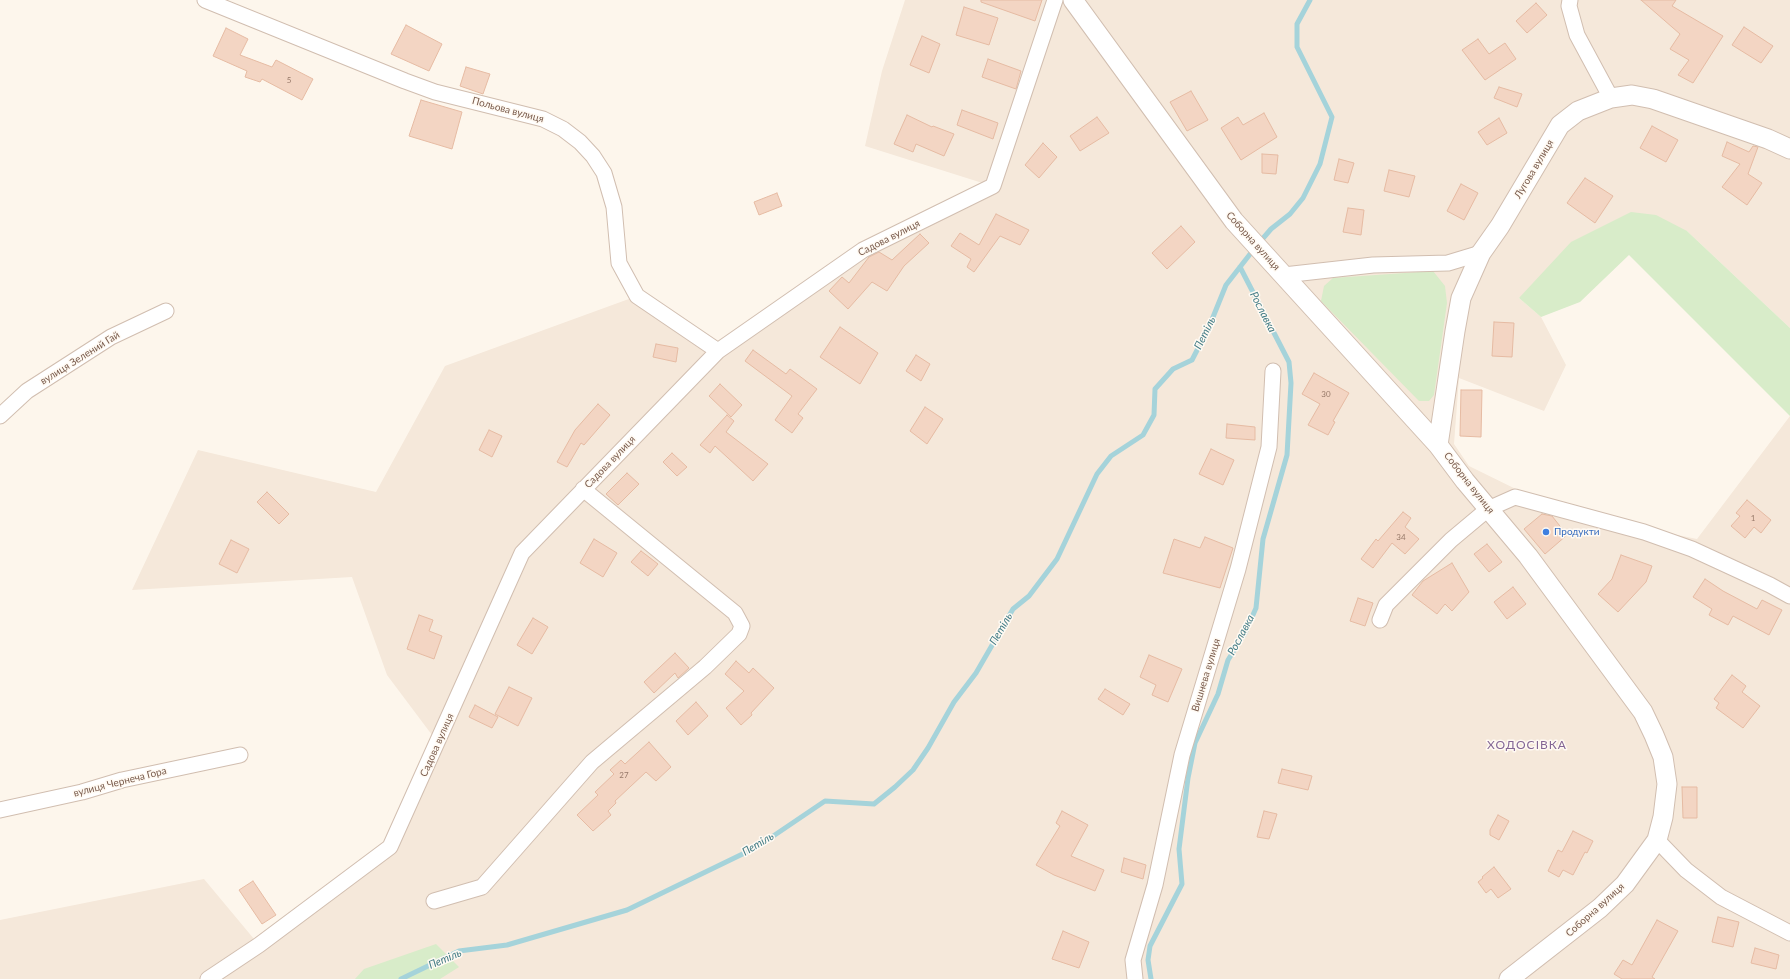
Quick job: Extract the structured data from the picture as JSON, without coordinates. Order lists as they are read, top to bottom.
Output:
{
  "streets": {
    "street": [
      "Польова вулиця",
      "Лугова вулиця",
      "Садова вулиця",
      "Соборна вулиця",
      "вулиця Зелений Гай",
      "Вишнева вулиця",
      "вулиця Чернеча Гора"
    ]
  },
  "crossings": [
    ["Польова вулиця", "Садова вулиця"],
    ["Лугова вулиця", "Соборна вулиця"]
  ],
  "districts": ["ХОДОСІВКА"],
  "water": ["Рославка", "Петіль"],
  "places": ["Продукти"],
  "house_numbers": [
    "5",
    "30",
    "1",
    "34",
    "27"
  ]
}
